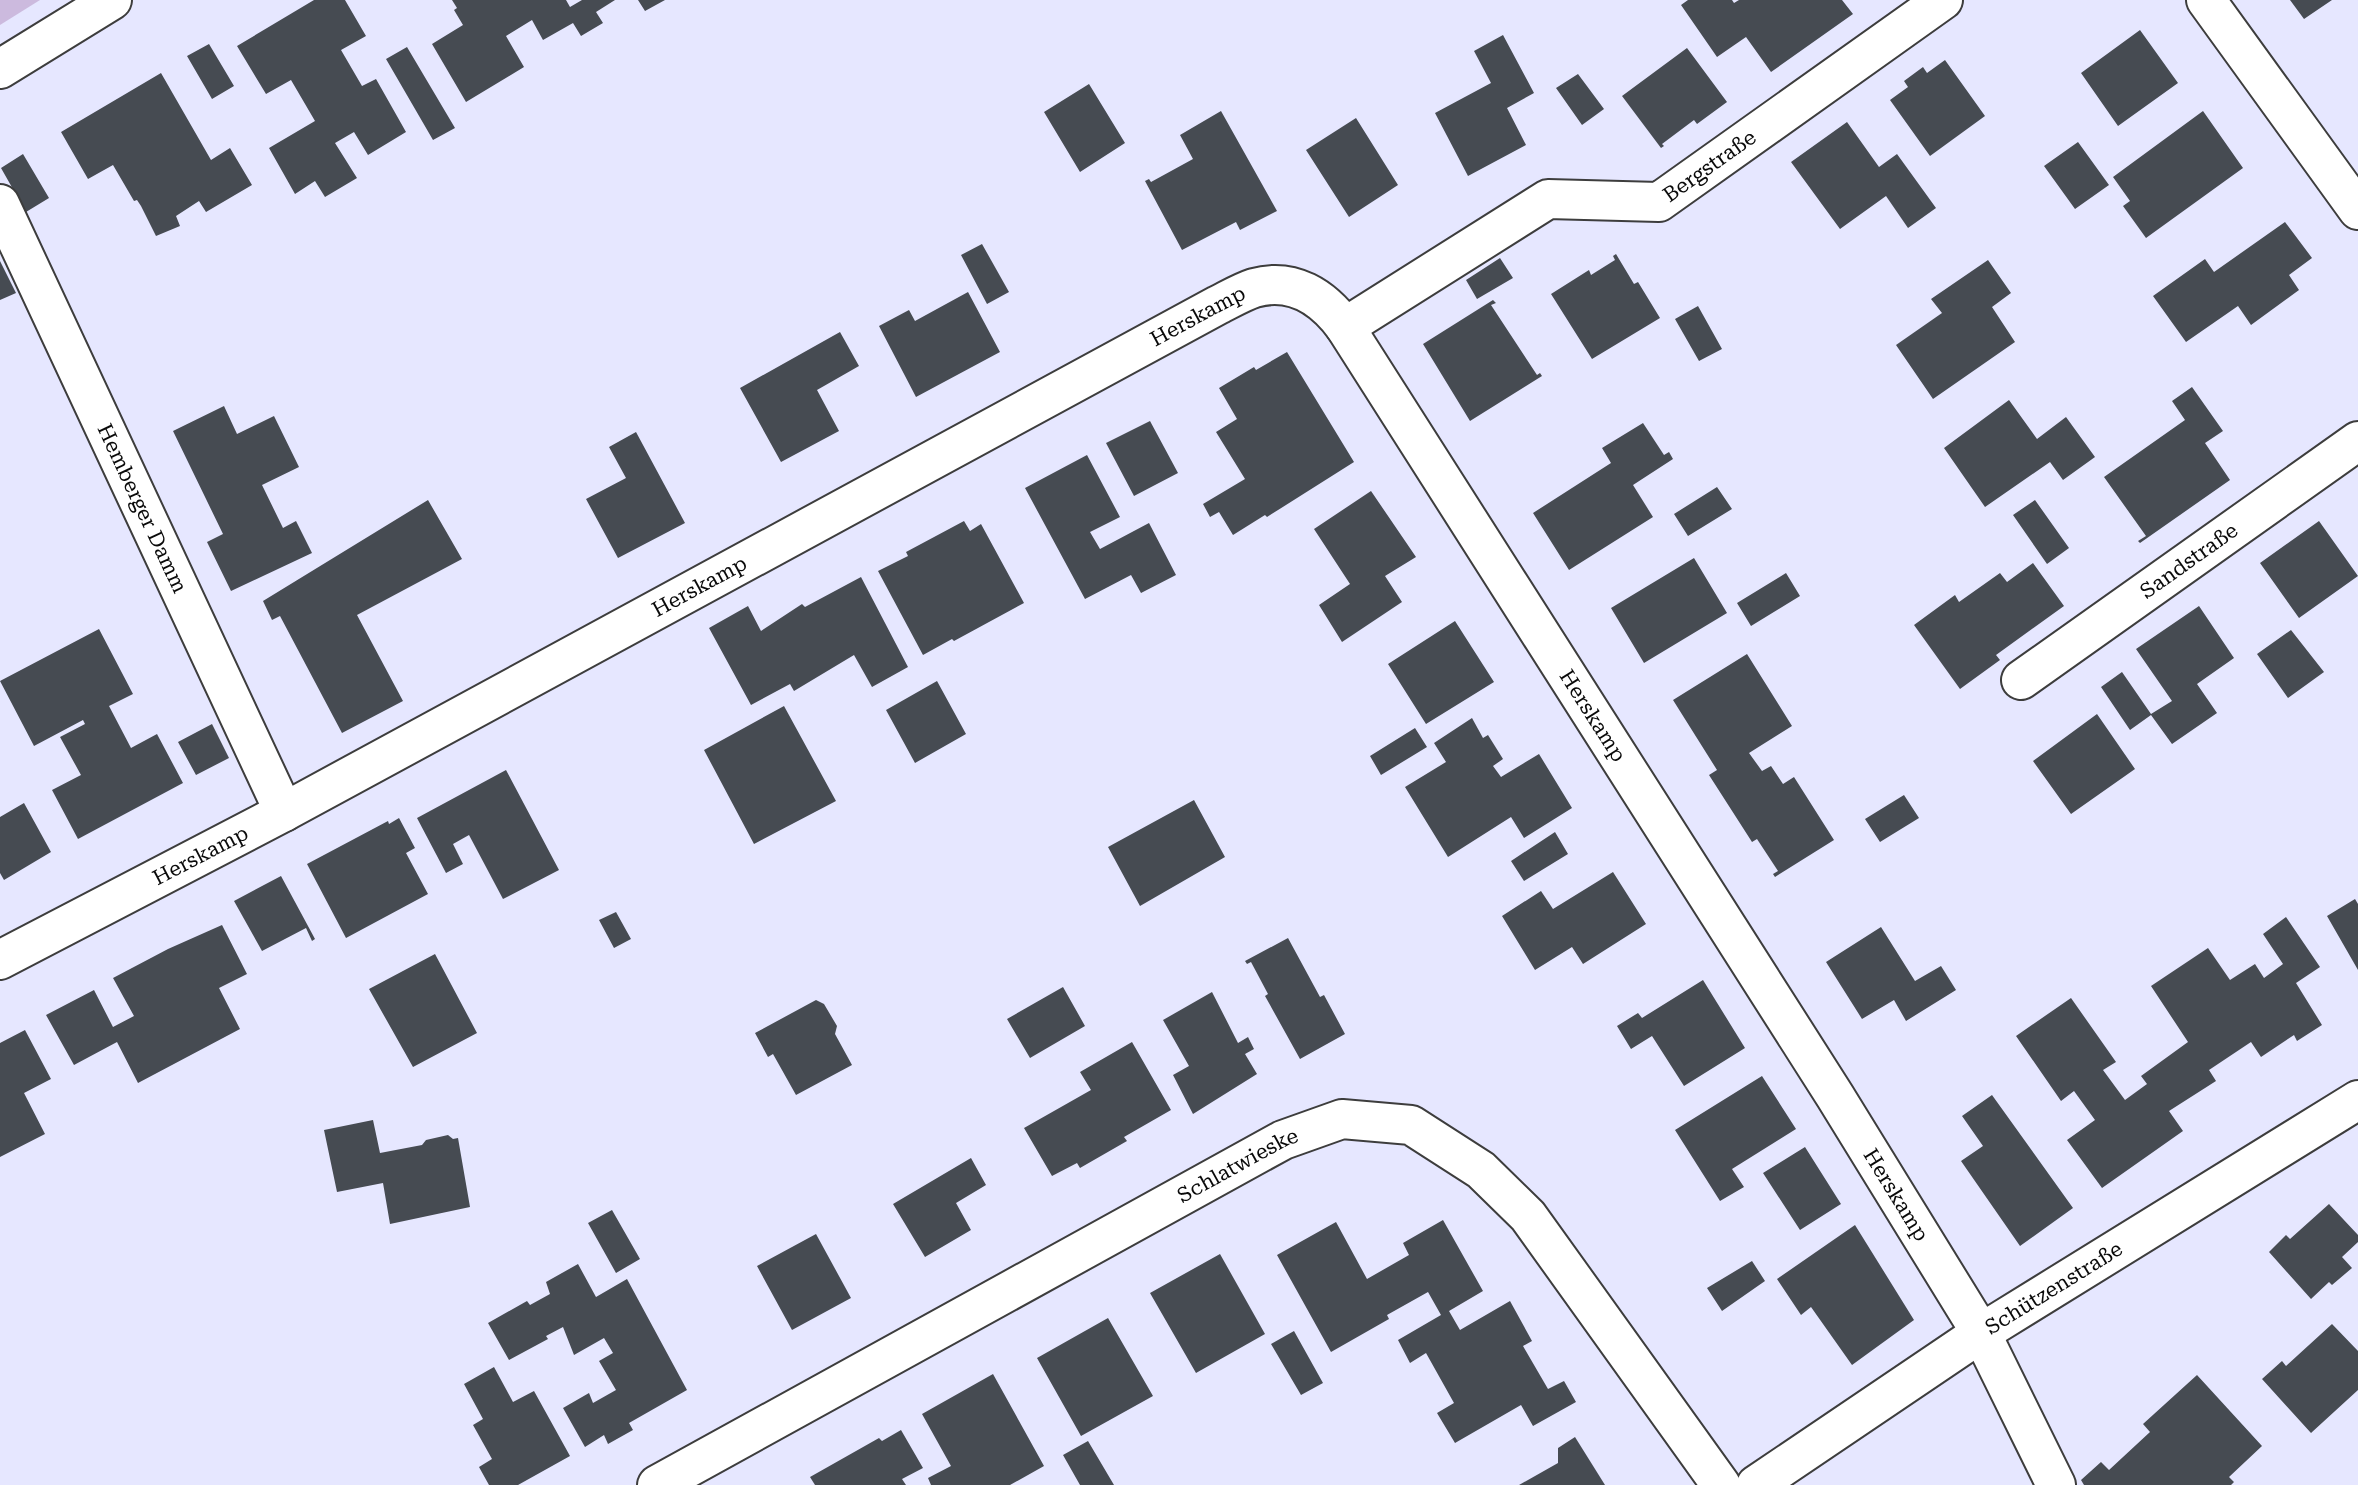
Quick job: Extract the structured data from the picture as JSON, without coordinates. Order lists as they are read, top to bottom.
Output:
{
  "streets": {
    "street": [
      "Bergstraße",
      "Herskamp",
      "Hemberger Damm",
      "Sandstraße",
      "Schlatwieske",
      "Schützenstraße"
    ]
  },
  "crossings": [
    ["Bergstraße", "Herskamp"],
    ["Herskamp", "Hemberger Damm"],
    ["Herskamp", "Schützenstraße"]
  ]
}
